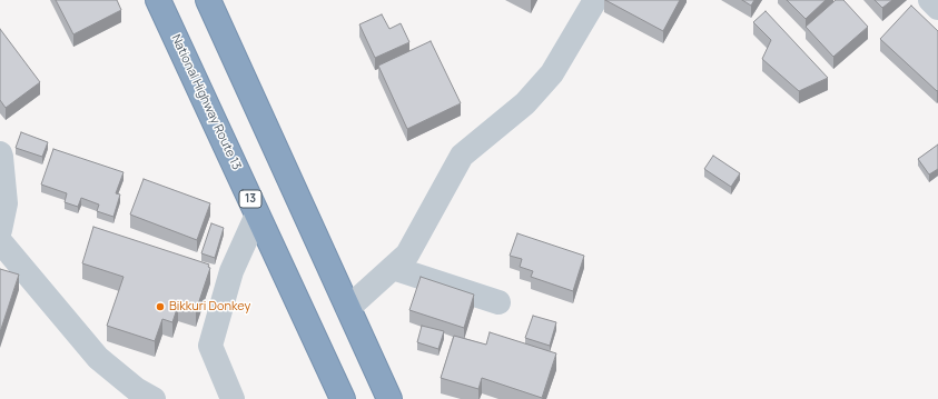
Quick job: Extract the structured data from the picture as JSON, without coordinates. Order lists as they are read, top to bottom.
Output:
{
  "streets": {
    "highway": ["National Highway Route 13", "13"]
  },
  "places": ["Bikkuri Donkey"]
}
